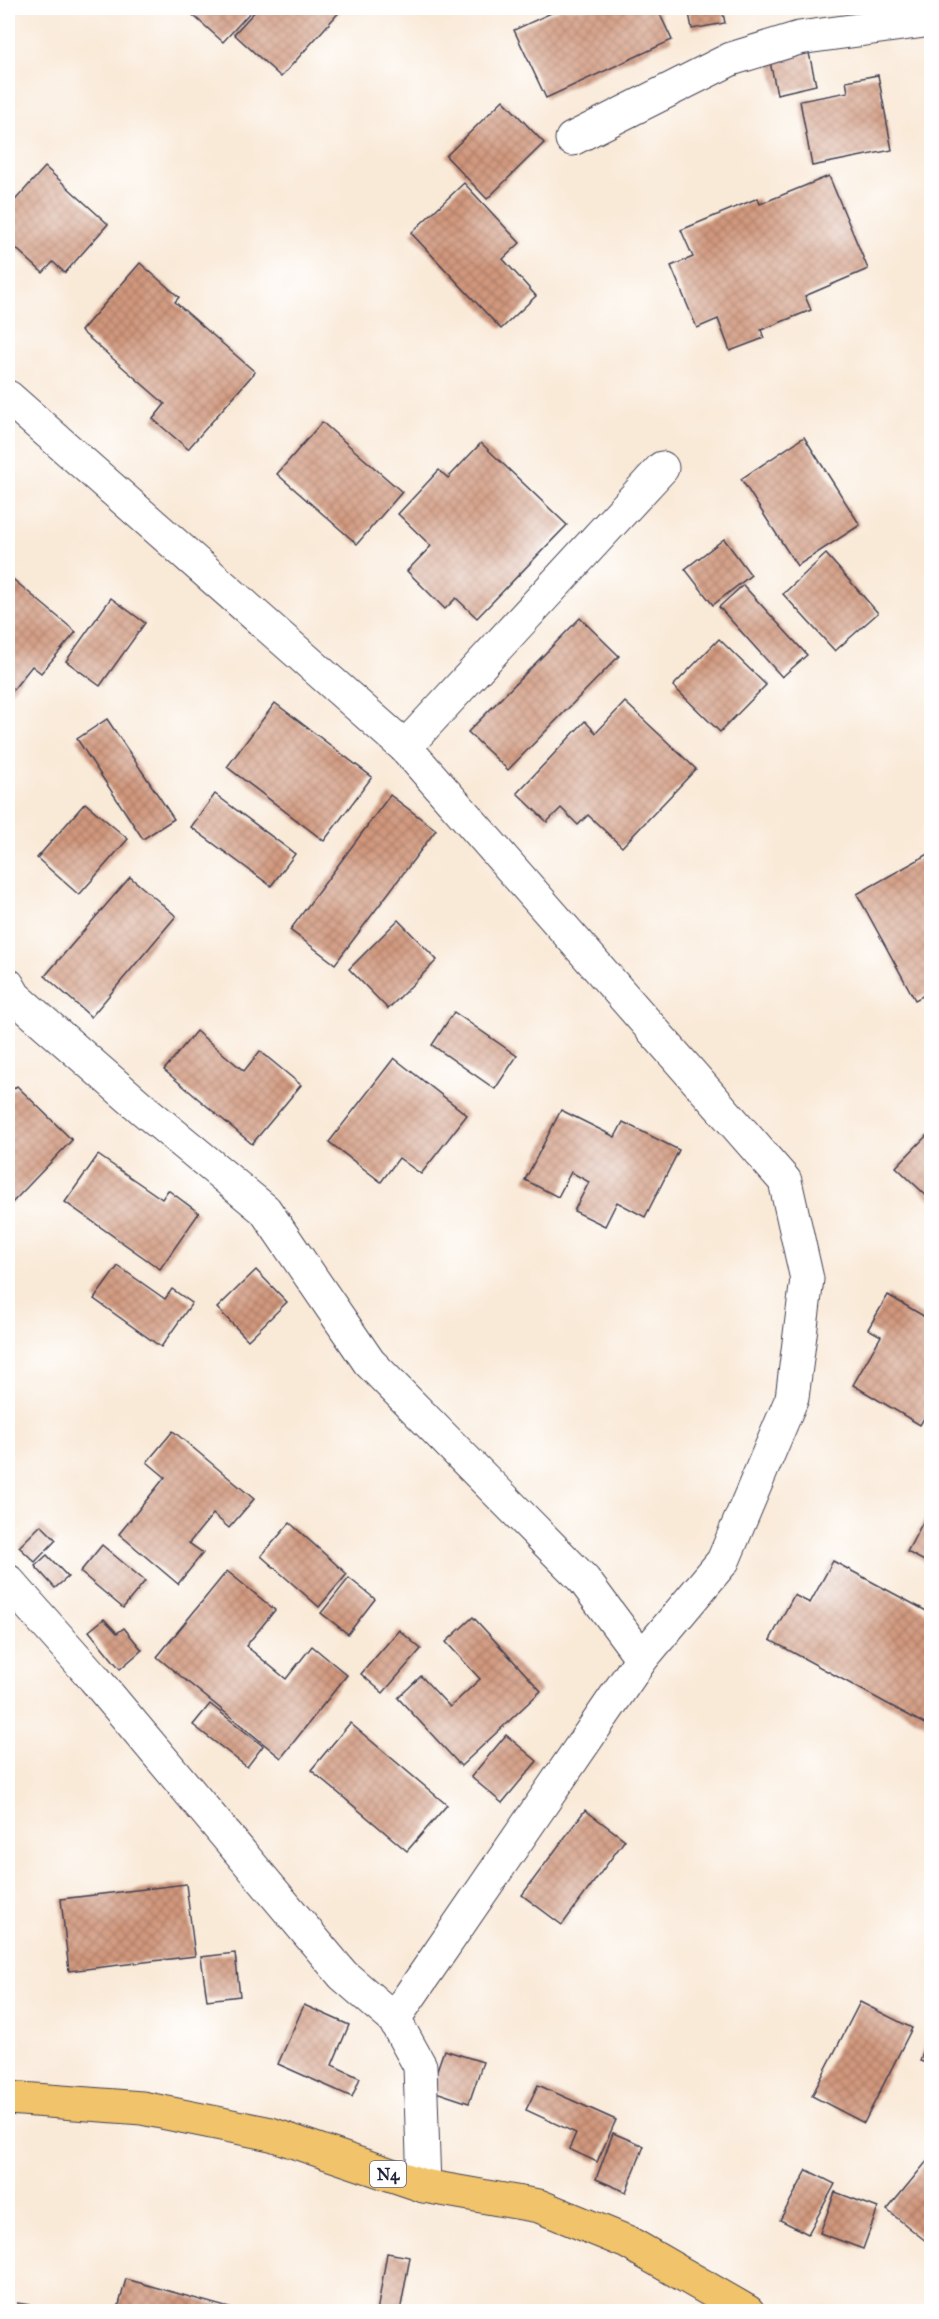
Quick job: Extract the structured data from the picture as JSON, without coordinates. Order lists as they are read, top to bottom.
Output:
{
  "streets": {
    "highway": ["N4"]
  }
}
